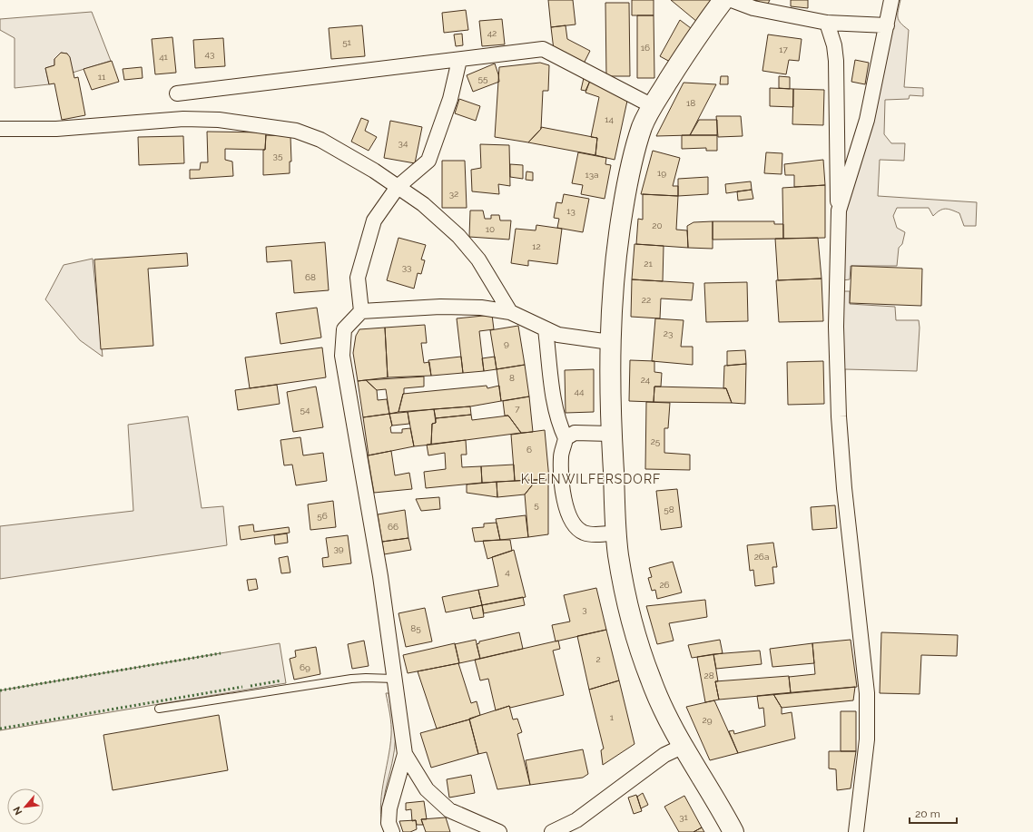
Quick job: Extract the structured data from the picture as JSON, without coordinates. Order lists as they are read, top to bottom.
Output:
{
  "districts": ["KLEINWILFERSDORF"],
  "house_numbers": [
    "42",
    "51",
    "16",
    "17",
    "43",
    "41",
    "11",
    "55",
    "18",
    "14",
    "34",
    "35",
    "19",
    "13a",
    "32",
    "13",
    "20",
    "10",
    "12",
    "21",
    "33",
    "68",
    "22",
    "23",
    "9",
    "8",
    "24",
    "44",
    "7",
    "54",
    "25",
    "6",
    "5",
    "58",
    "56",
    "66",
    "39",
    "26a",
    "4",
    "26",
    "3",
    "85",
    "2",
    "69",
    "28",
    "1",
    "29",
    "31"
  ],
  "scale_bar": "20 m",
  "north": "bottom left"
}
